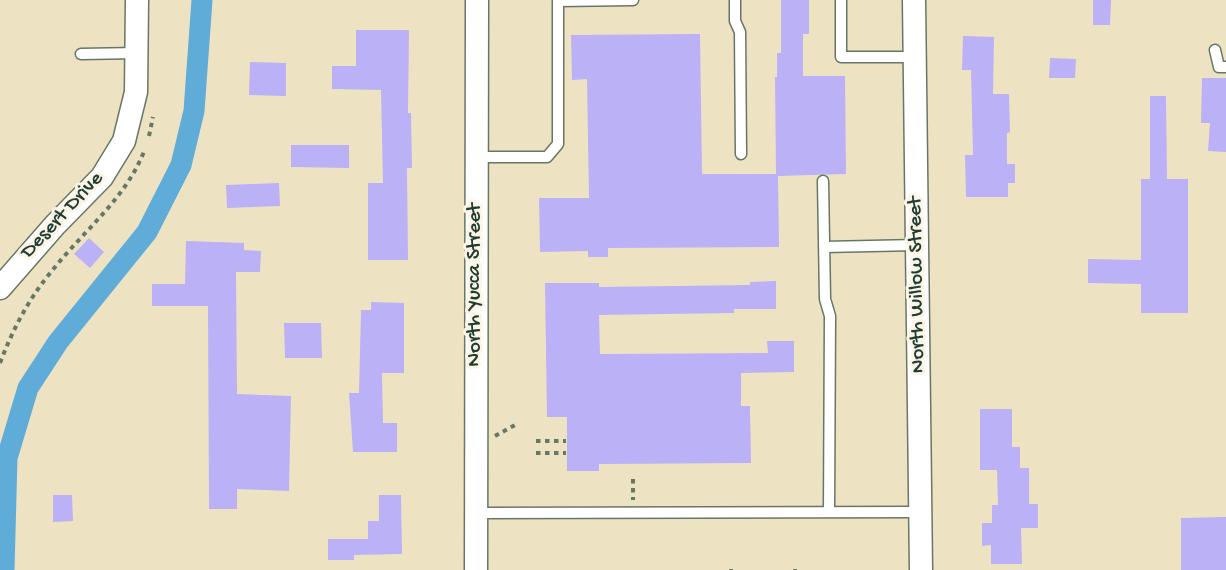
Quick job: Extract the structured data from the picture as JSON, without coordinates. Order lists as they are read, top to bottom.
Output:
{
  "streets": {
    "street": ["Desert Drive", "North Yucca Street", "North Willow Street"]
  }
}
